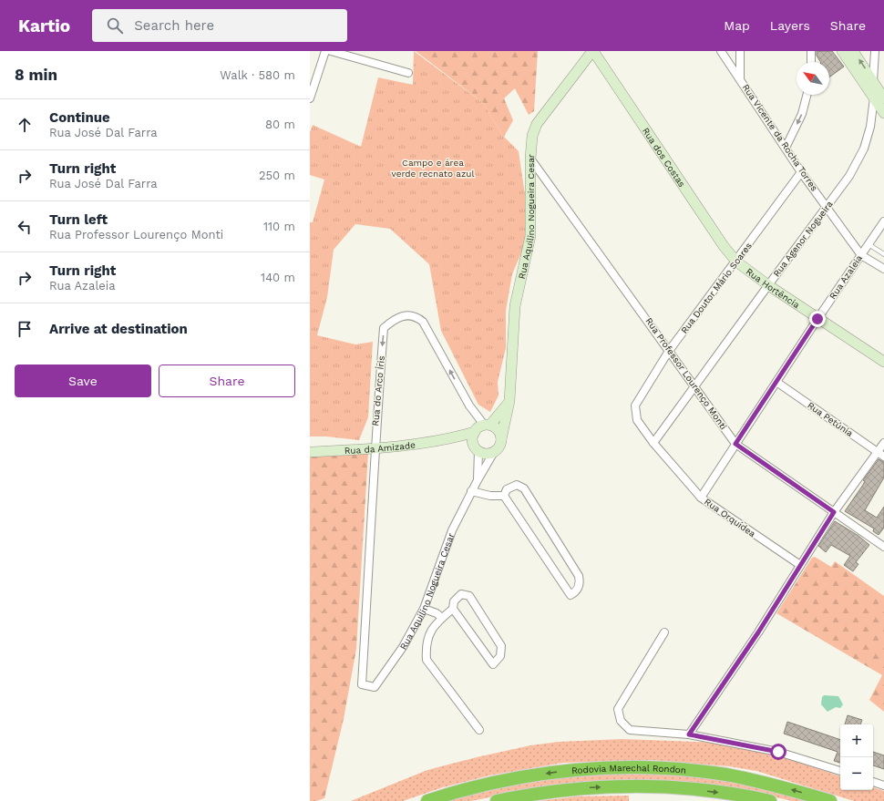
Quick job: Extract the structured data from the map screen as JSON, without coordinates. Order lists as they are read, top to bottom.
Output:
{
  "streets": {
    "highway": ["Rodovia Marechal Rondon"],
    "street": [
      "Rua Vicente da Rocha Torres",
      "Rua dos Costas",
      "Rua Aquilino Nogueira Cesar",
      "Rua Agenor Nogueira",
      "Rua Azaleia",
      "Rua Doutor Mário Soares",
      "Rua Hortência",
      "Rua Professor Lourenço Monti",
      "Rua do Arco Íris",
      "Rua Petúnia",
      "Rua da Amizade",
      "Rua Orquídea"
    ]
  },
  "crossings": [
    ["Rua Vicente da Rocha Torres", "Rua Agenor Nogueira"],
    ["Rua Vicente da Rocha Torres", "Rua Azaleia"],
    ["Rua Vicente da Rocha Torres", "Rua Doutor Mário Soares"],
    ["Rua dos Costas", "Rua Aquilino Nogueira Cesar"],
    ["Rua dos Costas", "Rua Doutor Mário Soares"],
    ["Rua dos Costas", "Rua Hortência"],
    ["Rua Aquilino Nogueira Cesar", "Rua Professor Lourenço Monti"],
    ["Rua Aquilino Nogueira Cesar", "Rua do Arco Íris"],
    ["Rua Aquilino Nogueira Cesar", "Rua da Amizade"],
    ["Rua Agenor Nogueira", "Rua Hortência"],
    ["Rua Agenor Nogueira", "Rua Professor Lourenço Monti"],
    ["Rua Agenor Nogueira", "Rua Orquídea"],
    ["Rua Azaleia", "Rua Hortência"],
    ["Rua Azaleia", "Rua Professor Lourenço Monti"],
    ["Rua Azaleia", "Rua Petúnia"],
    ["Rua Azaleia", "Rua Orquídea"],
    ["Rua Doutor Mário Soares", "Rua Hortência"],
    ["Rua Doutor Mário Soares", "Rua Professor Lourenço Monti"],
    ["Rua Doutor Mário Soares", "Rua Orquídea"],
    ["Rua do Arco Íris", "Rua da Amizade"]
  ],
  "parks": ["Campo e área verde recnato azul"],
  "north": "top left",
  "page": {
    "header": "Kartio",
    "search": "Search here",
    "nav": ["Map", "Layers", "Share"],
    "heading": ["8 min", "Walk · 580 m"],
    "list": [
      ["Continue", "Rua José Dal Farra", "80 m"],
      ["Turn right", "Rua José Dal Farra", "250 m"],
      ["Turn left", "Rua Professor Lourenço Monti", "110 m"],
      ["Turn right", "Rua Azaleia", "140 m"],
      "Arrive at destination"
    ],
    "buttons": ["Save", "Share"],
    "map_buttons": ["+", "−"]
  }
}
